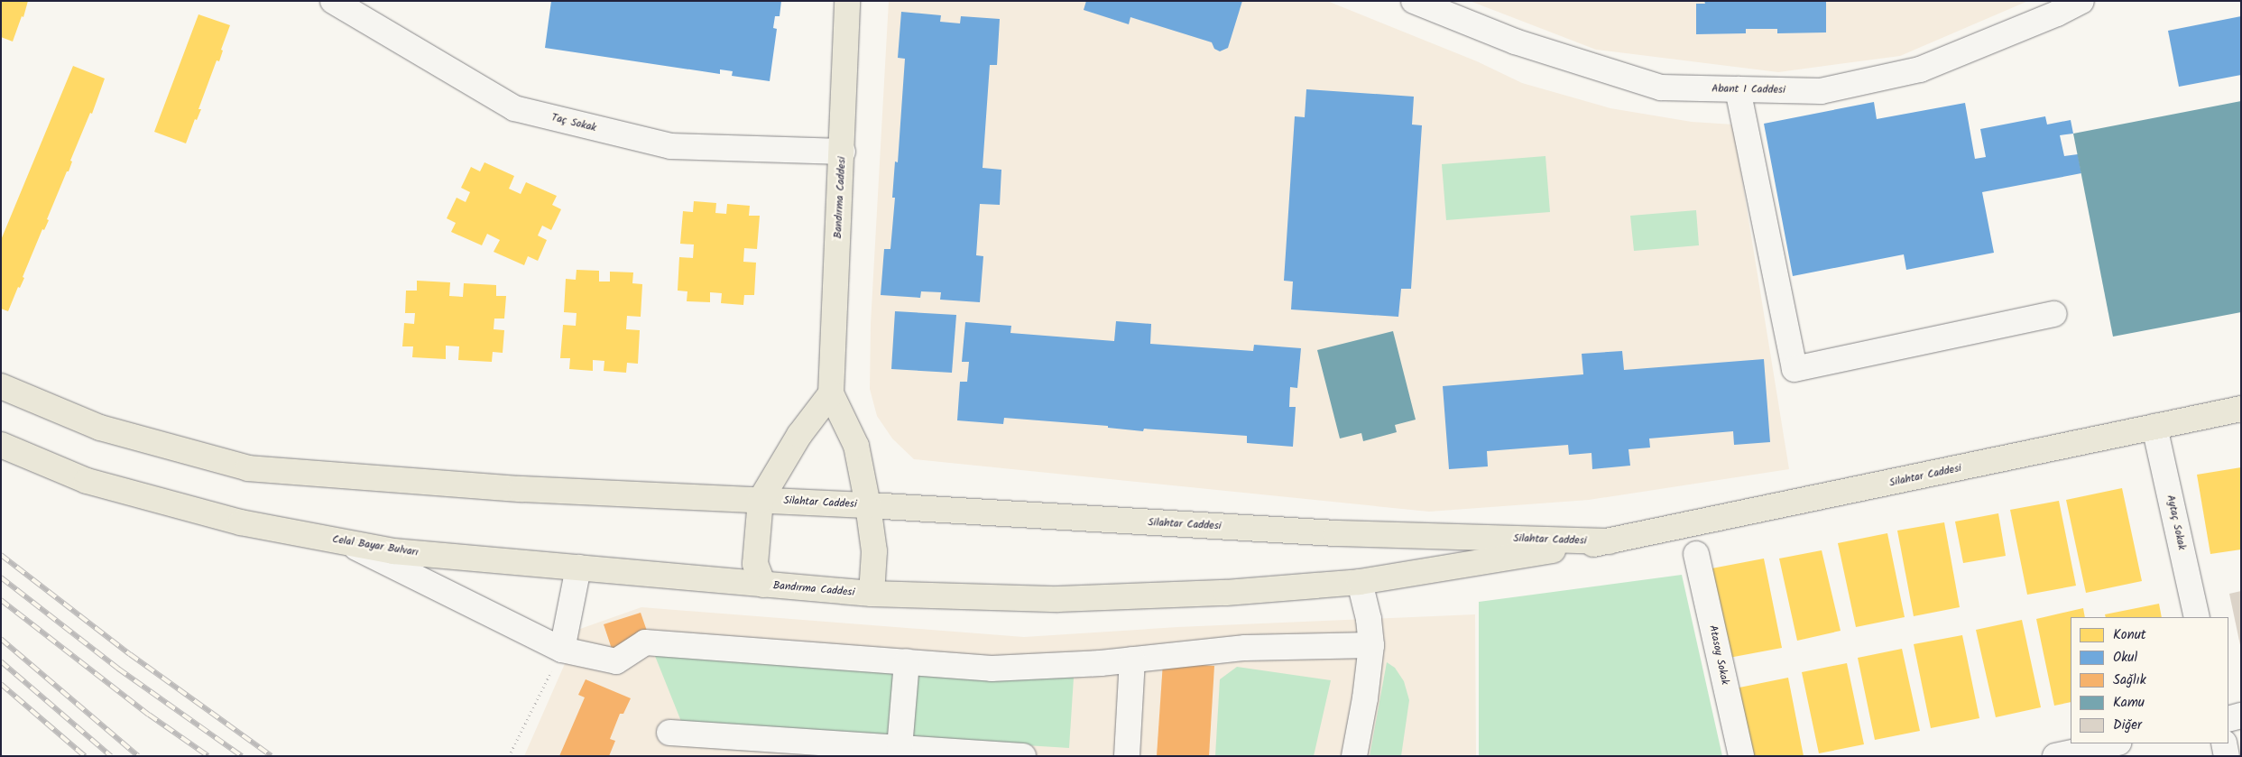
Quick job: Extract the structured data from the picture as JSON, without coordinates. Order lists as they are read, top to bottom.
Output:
{
  "streets": {
    "main road": ["Bandırma Caddesi", "Silahtar Caddesi", "Celal Bayar Bulvarı"],
    "street": [
      "Abant 1 Caddesi",
      "Taç Sokak",
      "Aytaç Sokak",
      "Atasoy Sokak"
    ]
  },
  "crossings": [
    ["Taç Sokak", "Bandırma Caddesi"],
    ["Bandırma Caddesi", "Silahtar Caddesi"],
    ["Bandırma Caddesi", "Celal Bayar Bulvarı"],
    ["Silahtar Caddesi", "Aytaç Sokak"]
  ],
  "legend": [
    "Konut",
    "Okul",
    "Sağlık",
    "Kamu",
    "Diğer"
  ]
}
